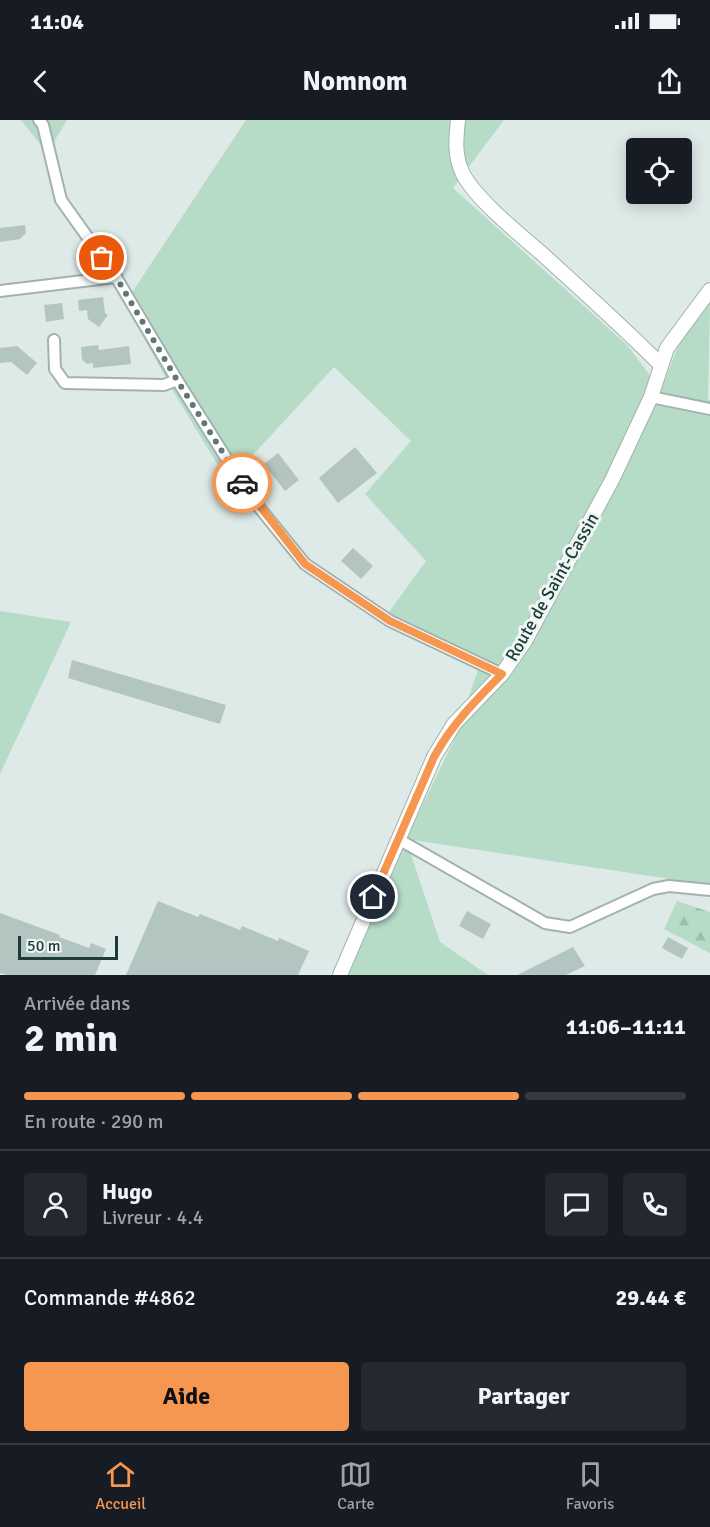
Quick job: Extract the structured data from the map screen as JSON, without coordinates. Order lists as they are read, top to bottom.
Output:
{
  "streets": {
    "street": ["Route de Saint-Cassin"]
  },
  "scale_bar": "50 m",
  "page": {
    "status": "11:04",
    "header": "Nomnom",
    "scale": "50 m",
    "heading": ["2 min", "Arrivée dans", "11:06–11:11"],
    "panel": [
      "Hugo",
      "Livreur · 4.4",
      "Commande #4862",
      "29.44 €"
    ],
    "bar": "En route · 290 m",
    "buttons": ["Aide", "Partager"],
    "tabs": ["Accueil", "Carte", "Favoris"]
  }
}
